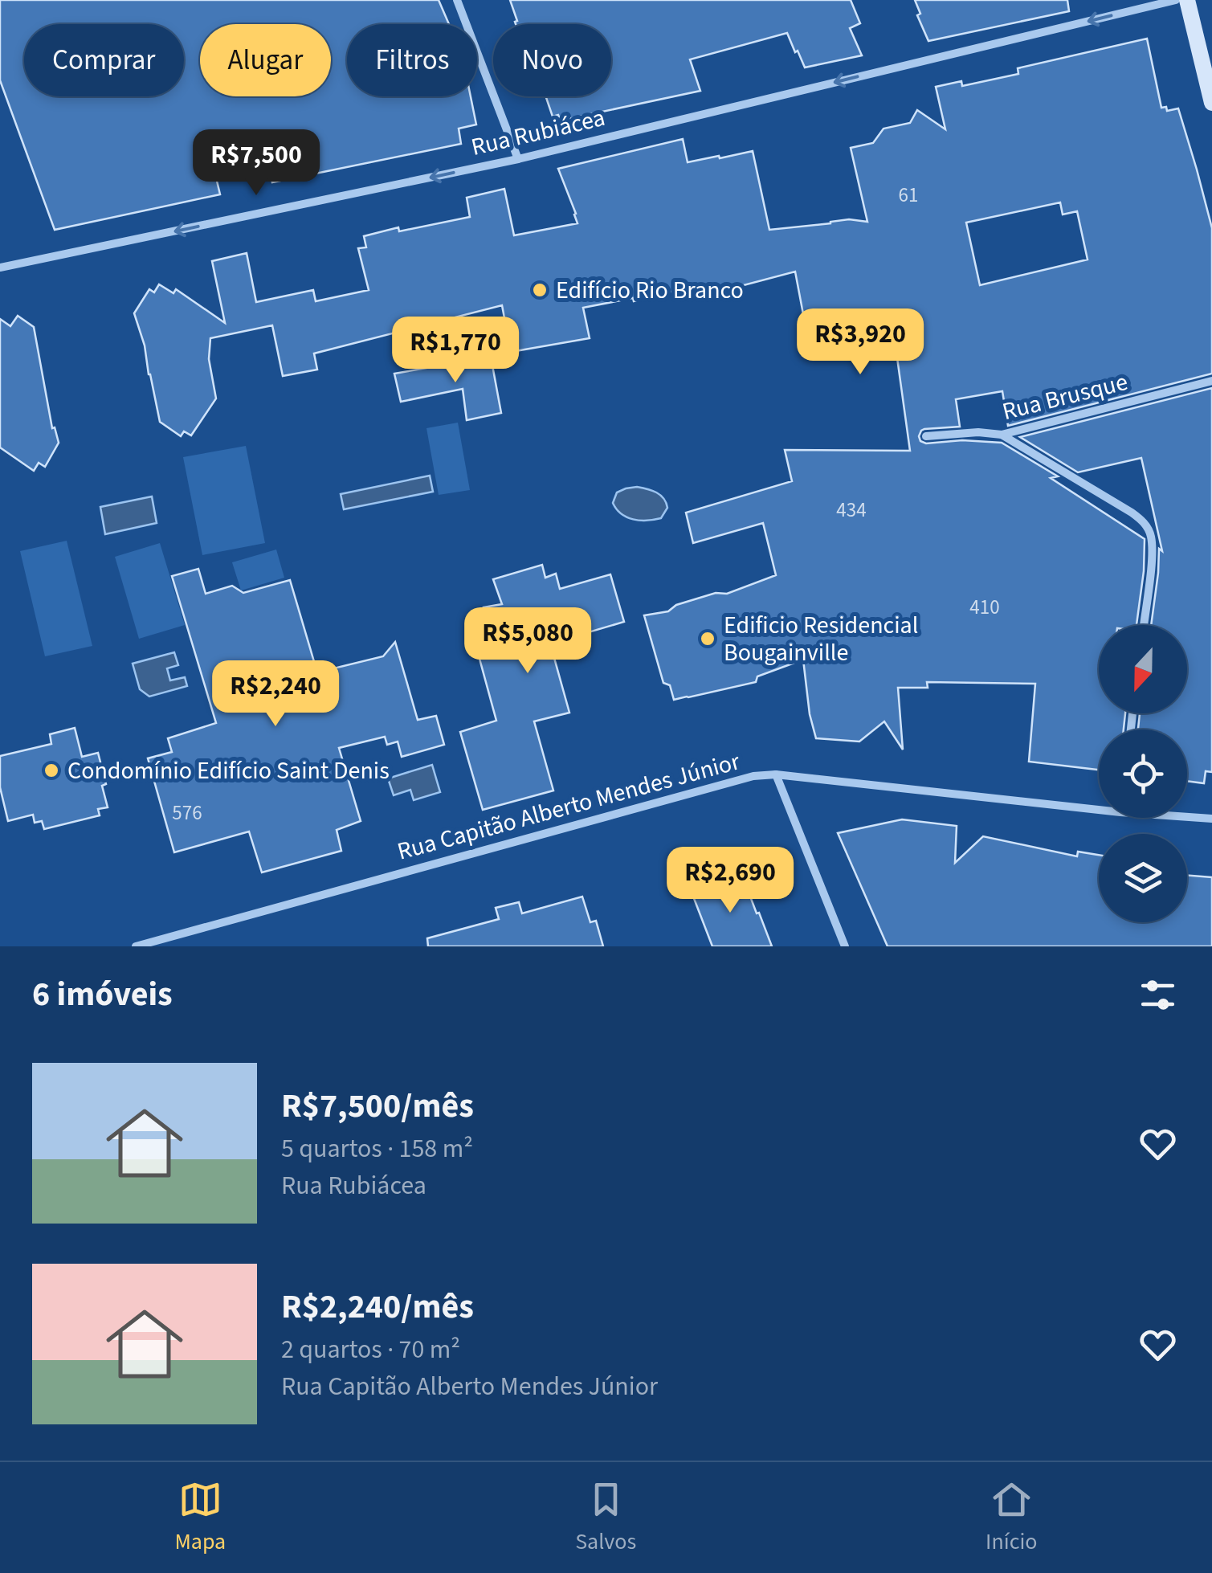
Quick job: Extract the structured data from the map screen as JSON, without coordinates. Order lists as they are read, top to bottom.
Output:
{
  "streets": {
    "street": ["Rua Rubiácea", "Rua Brusque", "Rua Capitão Alberto Mendes Júnior"]
  },
  "one_way": ["Rua Rubiácea"],
  "places": ["Edifício Rio Branco", "Edificio Residencial Bougainville", "Condomínio Edifício Saint Denis"],
  "house_numbers": [
    "61",
    "434",
    "410",
    "576"
  ],
  "north": "bottom",
  "page": {
    "chip": [
      "Comprar",
      "Alugar",
      "Filtros",
      "Novo"
    ],
    "price": [
      "R$7,500",
      "R$3,920",
      "R$1,770",
      "R$5,080",
      "R$2,240",
      "R$2,690"
    ],
    "heading": "6 imóveis",
    "list": [
      {
        "name": "R$7,500/mês",
        "note": "5 quartos · 158 m² · Rua Rubiácea"
      },
      {
        "name": "R$2,240/mês",
        "note": "2 quartos · 70 m² · Rua Capitão Alberto Mendes Júnior"
      }
    ],
    "tabs": ["Mapa", "Salvos", "Início"]
  }
}
